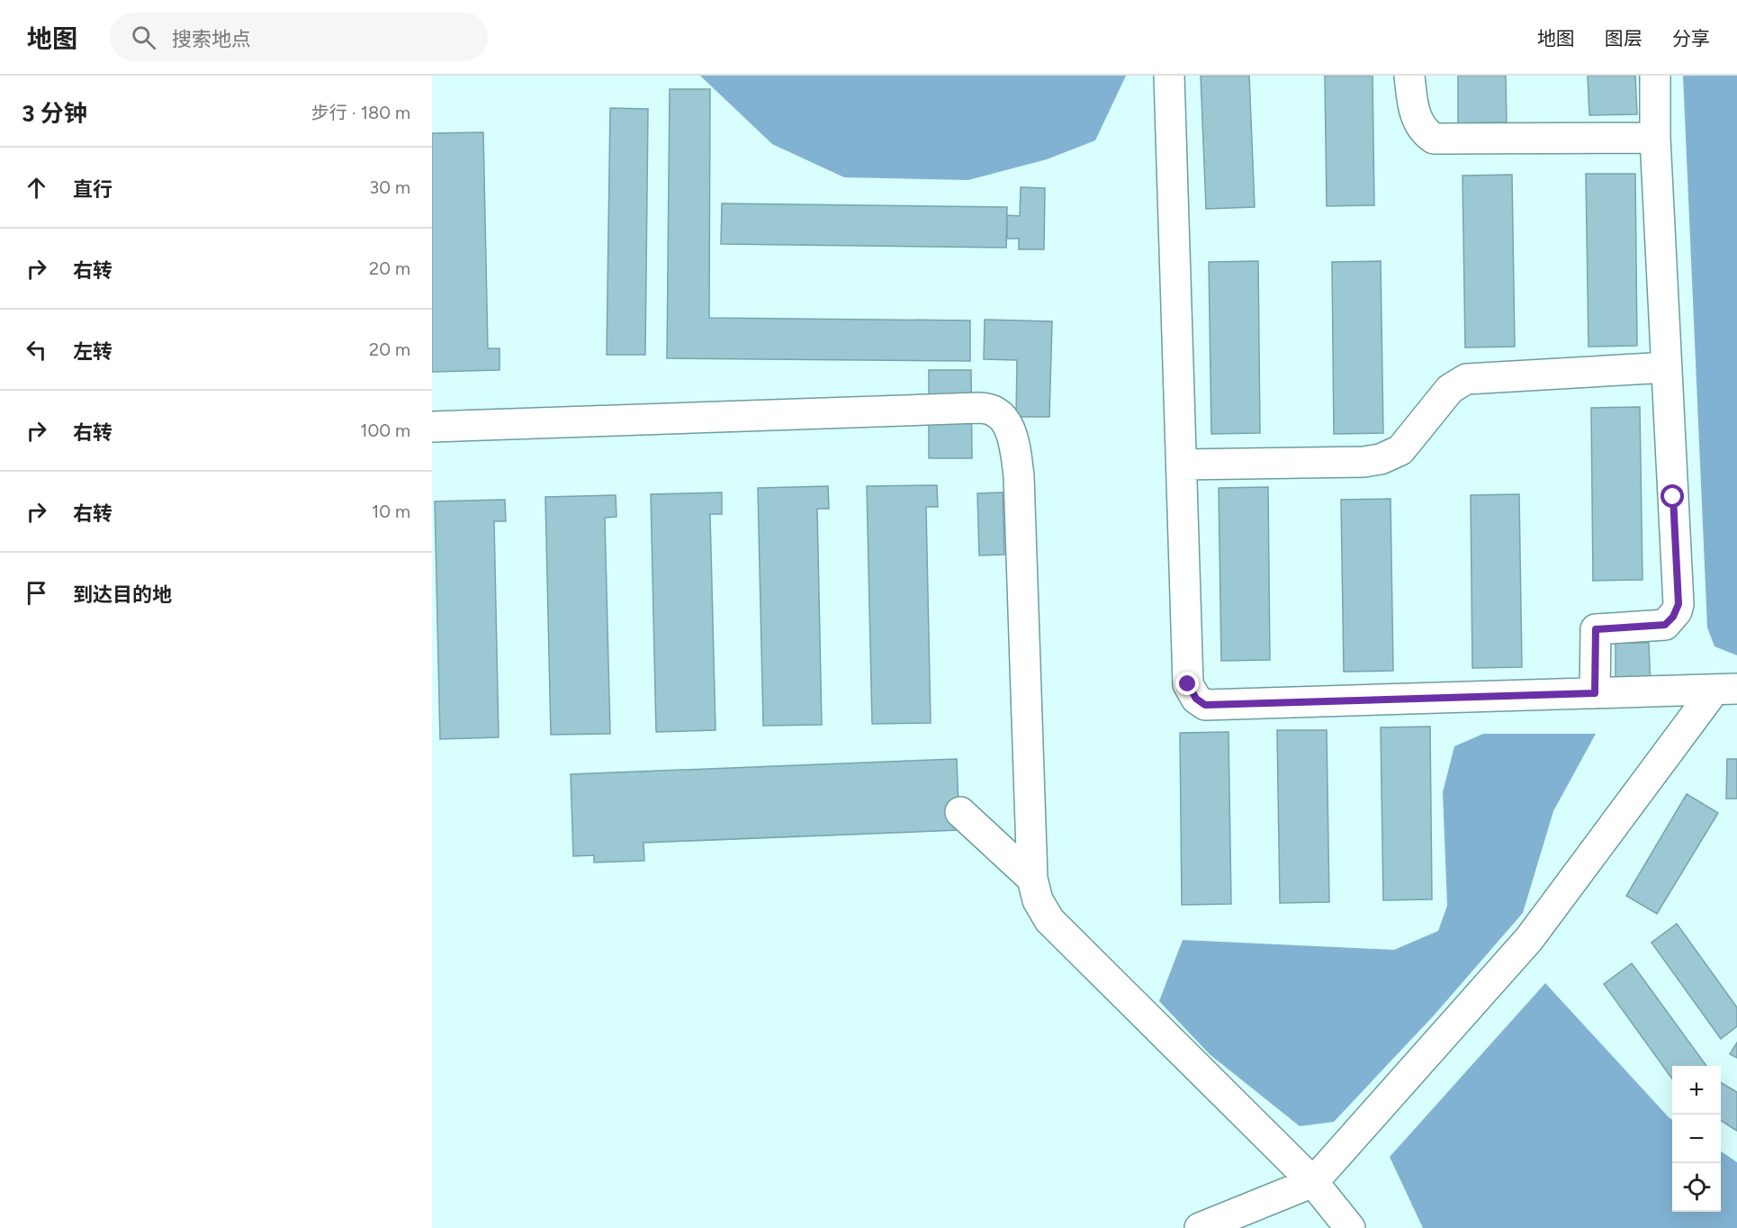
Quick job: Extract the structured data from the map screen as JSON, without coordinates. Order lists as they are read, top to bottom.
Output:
{
  "page": {
    "header": "地图",
    "search": "搜索地点",
    "nav": ["地图", "图层", "分享"],
    "heading": ["3 分钟", "步行 · 180 m"],
    "list": [
      ["直行", "30 m"],
      ["右转", "20 m"],
      ["左转", "20 m"],
      ["右转", "100 m"],
      ["右转", "10 m"],
      "到达目的地"
    ],
    "map_buttons": ["+", "−"]
  }
}
